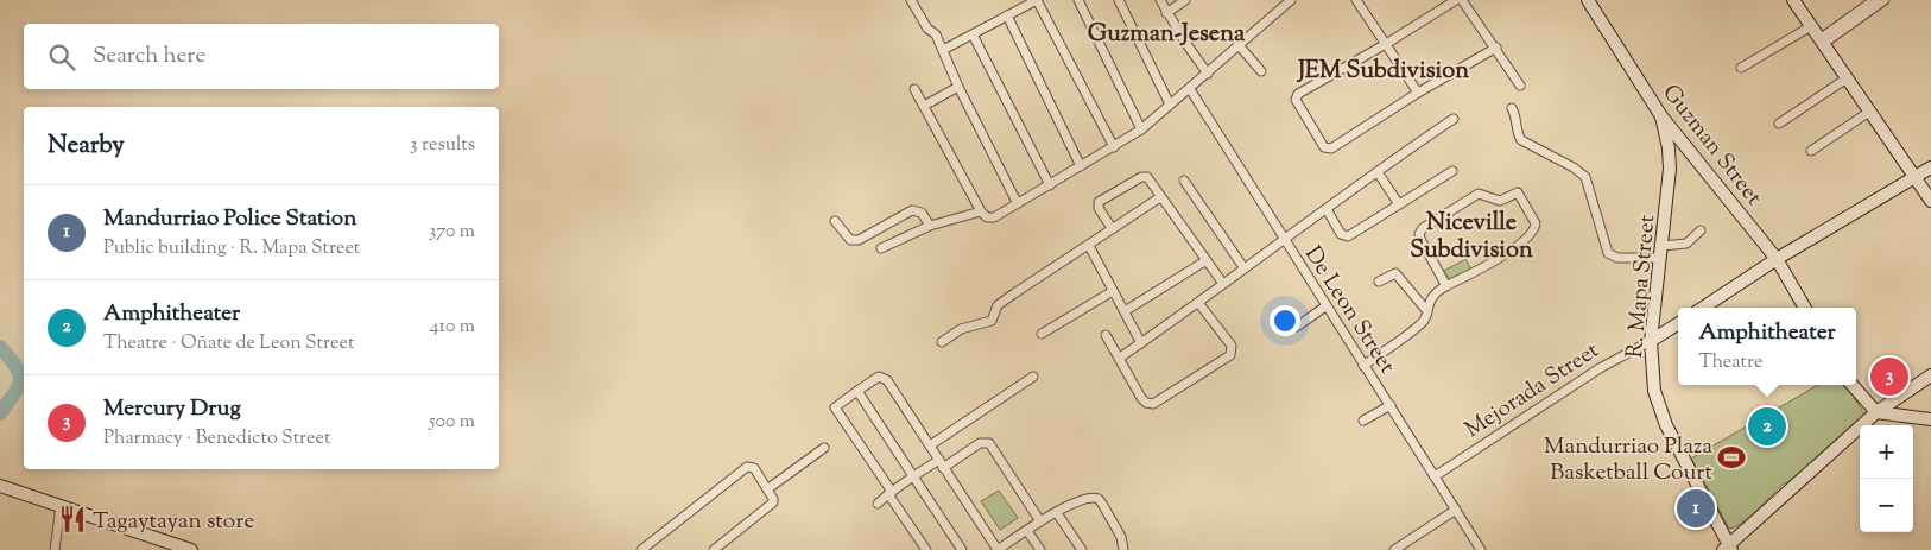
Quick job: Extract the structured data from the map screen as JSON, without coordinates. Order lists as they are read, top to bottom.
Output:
{
  "streets": {
    "main road": ["Guzman Street", "R. Mapa Street", "Mejorada Street"],
    "street": ["De Leon Street"]
  },
  "crossings": [
    ["Guzman Street", "R. Mapa Street"],
    ["R. Mapa Street", "Mejorada Street"],
    ["De Leon Street", "Mejorada Street"]
  ],
  "districts": ["Guzman-Jesena", "JEM Subdivision", "Niceville Subdivision"],
  "places": {
    "sports": ["Mandurriao Plaza Basketball Court"],
    "restaurant": ["Tagaytayan store"]
  },
  "page": {
    "search": "Search here",
    "heading": ["Nearby", "3 results"],
    "list": [
      {
        "mark": "1",
        "name": "Mandurriao Police Station",
        "note": "Public building · R. Mapa Street",
        "value": "370 m"
      },
      {
        "mark": "2",
        "name": "Amphitheater",
        "note": "Theatre · Oñate de Leon Street",
        "value": "410 m"
      },
      {
        "mark": "3",
        "name": "Mercury Drug",
        "note": "Pharmacy · Benedicto Street",
        "value": "500 m"
      }
    ],
    "popup": ["Amphitheater", "Theatre"],
    "pins": ["3", "2", "1"],
    "map_buttons": ["+", "−"]
  }
}
